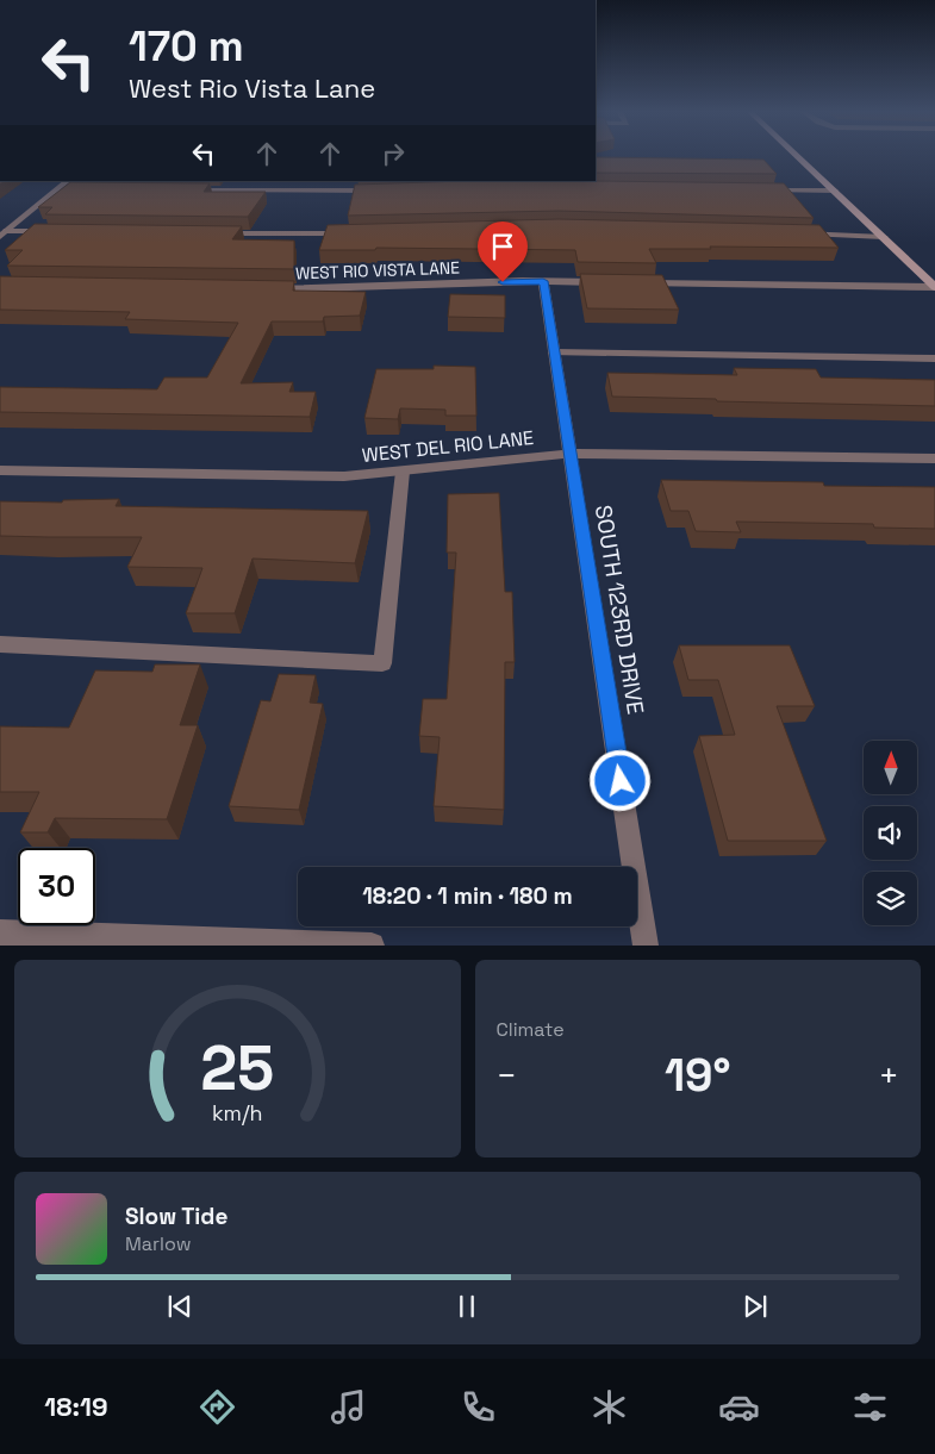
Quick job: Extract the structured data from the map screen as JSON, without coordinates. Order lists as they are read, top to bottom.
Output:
{
  "streets": {
    "street": ["WEST RIO VISTA LANE", "WEST DEL RIO LANE", "SOUTH 123RD DRIVE"]
  },
  "crossings": [
    ["WEST RIO VISTA LANE", "SOUTH 123RD DRIVE"],
    ["WEST DEL RIO LANE", "SOUTH 123RD DRIVE"]
  ],
  "north": "top",
  "page": {
    "turn": ["170 m", "West Rio Vista Lane"],
    "limit": "30",
    "trip": "18:20 · 1 min · 180 m",
    "tile": "Climate",
    "heat": ["−", "19°", "+"],
    "song": ["Slow Tide", "Marlow"],
    "tabs": "18:19",
    "gauge": ["25", "km/h"]
  }
}
